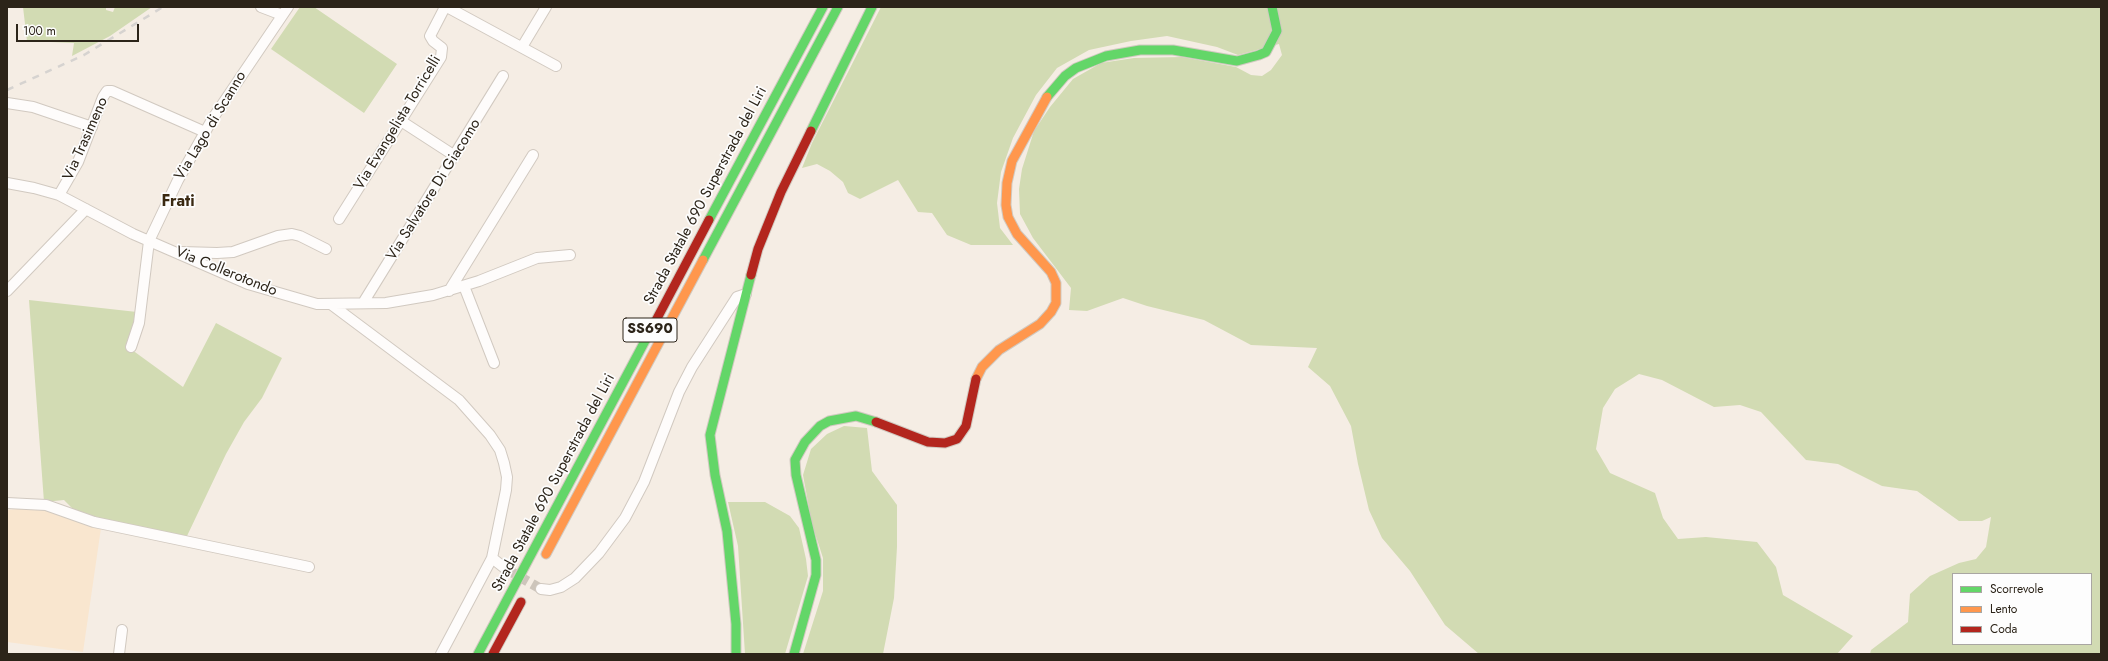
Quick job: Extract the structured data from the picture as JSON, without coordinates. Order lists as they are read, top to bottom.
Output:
{
  "streets": {
    "main road": ["Strada Statale 690 Superstrada del Liri", "SS690"],
    "street": [
      "Via Evangelista Torricelli",
      "Via Lago di Scanno",
      "Via Trasimeno",
      "Via Salvatore Di Giacomo",
      "Via Collerotondo"
    ]
  },
  "crossings": [
    ["Via Lago di Scanno", "Via Trasimeno"],
    ["Via Lago di Scanno", "Via Collerotondo"],
    ["Via Trasimeno", "Via Collerotondo"],
    ["Via Salvatore Di Giacomo", "Via Collerotondo"]
  ],
  "districts": ["Frati"],
  "legend": ["Scorrevole", "Lento", "Coda"],
  "scale_bar": "100 m"
}
